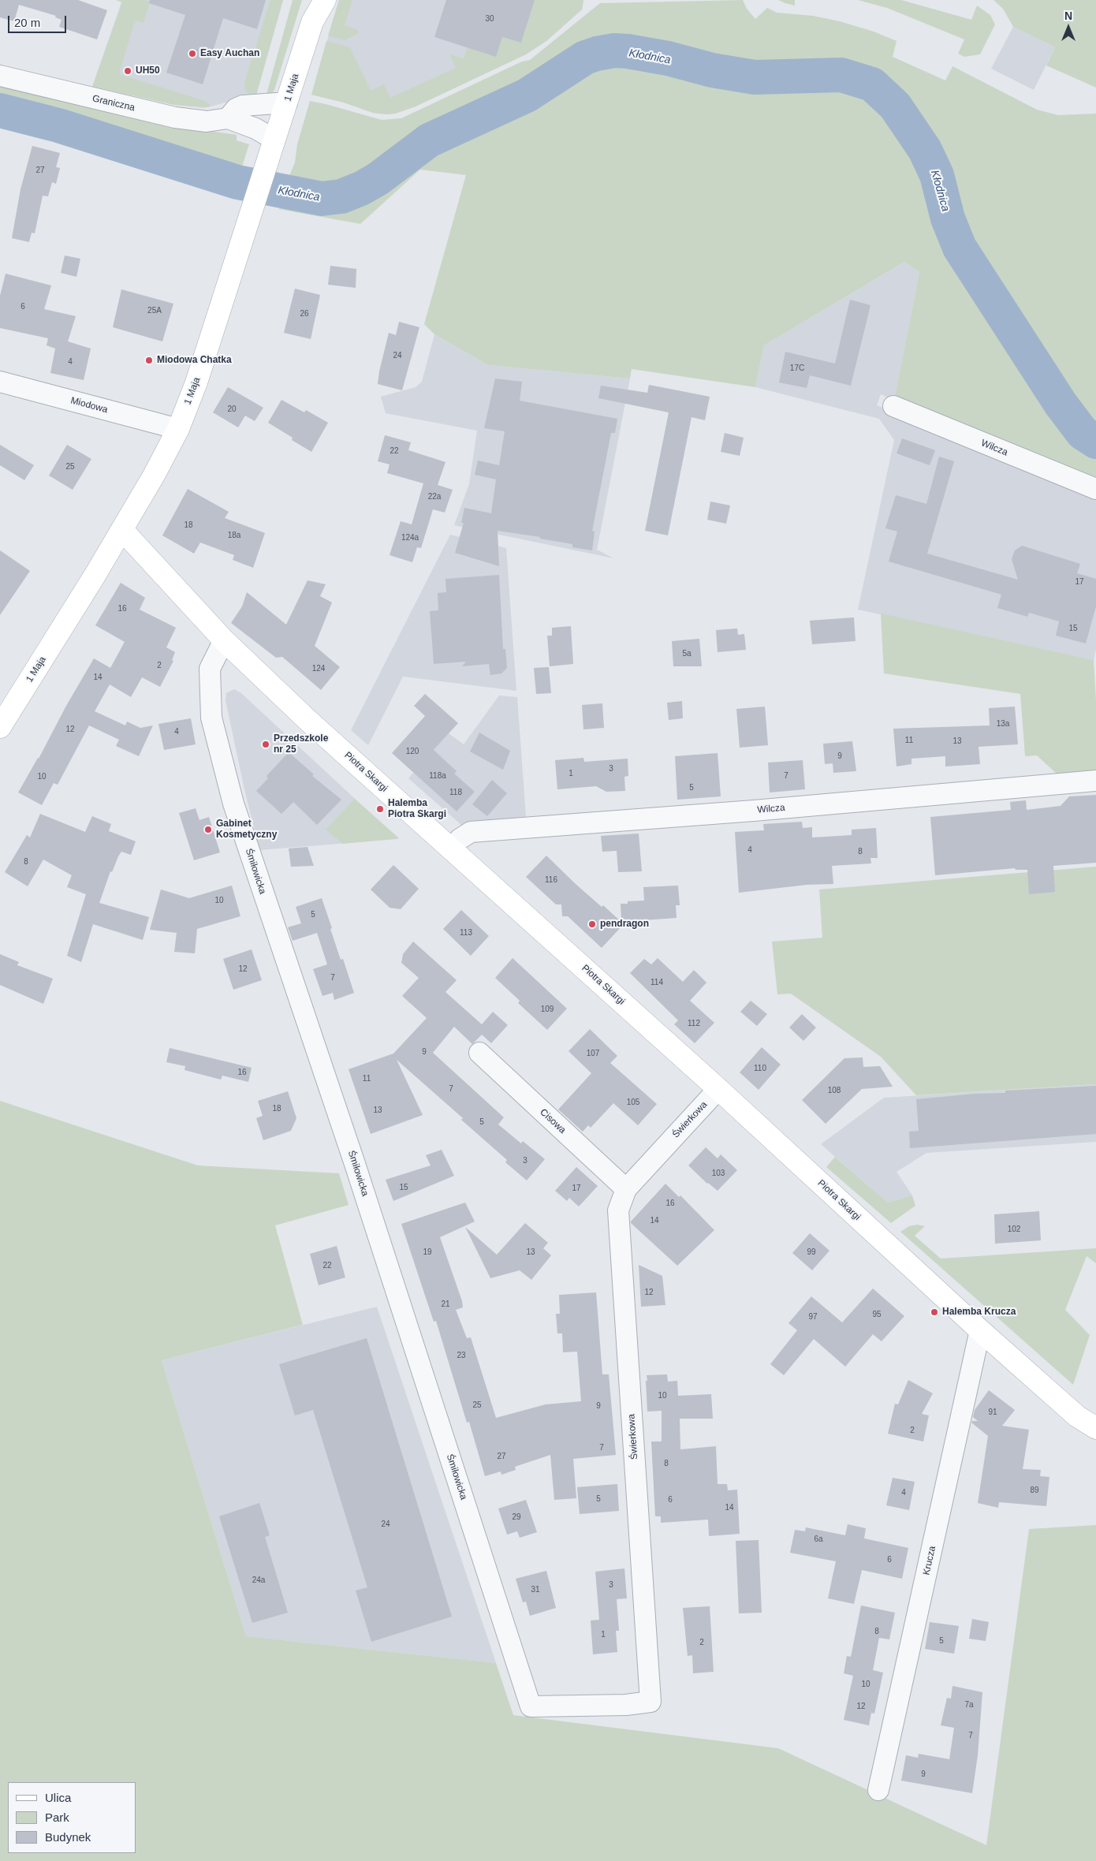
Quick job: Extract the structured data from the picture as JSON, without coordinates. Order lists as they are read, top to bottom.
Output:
{
  "streets": {
    "street": [
      "1 Maja",
      "Graniczna",
      "Miodowa",
      "Wilcza",
      "Piotra Skargi",
      "Śmiłowicka",
      "Świerkowa",
      "Cisowa",
      "Krucza"
    ]
  },
  "crossings": [
    ["1 Maja", "Graniczna"],
    ["1 Maja", "Miodowa"],
    ["1 Maja", "Piotra Skargi"],
    ["Wilcza", "Piotra Skargi"],
    ["Piotra Skargi", "Śmiłowicka"],
    ["Piotra Skargi", "Świerkowa"],
    ["Piotra Skargi", "Krucza"],
    ["Śmiłowicka", "Świerkowa"],
    ["Świerkowa", "Cisowa"]
  ],
  "water": ["Kłodnica"],
  "places": [
    "Easy Auchan",
    "UH50",
    "Miodowa Chatka",
    "Przedszkole nr 25",
    "Halemba Piotra Skargi",
    "Gabinet Kosmetyczny",
    "pendragon",
    "Halemba Krucza"
  ],
  "house_numbers": [
    "30",
    "27",
    "6",
    "25A",
    "26",
    "24",
    "4",
    "17C",
    "20",
    "22",
    "25",
    "22a",
    "18",
    "18a",
    "124a",
    "17",
    "16",
    "15",
    "5a",
    "2",
    "124",
    "14",
    "13a",
    "12",
    "4",
    "11",
    "13",
    "120",
    "9",
    "3",
    "1",
    "118a",
    "7",
    "10",
    "5",
    "118",
    "4",
    "8",
    "8",
    "116",
    "10",
    "5",
    "113",
    "12",
    "7",
    "114",
    "109",
    "112",
    "9",
    "107",
    "110",
    "16",
    "11",
    "7",
    "108",
    "105",
    "18",
    "13",
    "5",
    "3",
    "103",
    "15",
    "17",
    "16",
    "14",
    "102",
    "19",
    "13",
    "99",
    "22",
    "12",
    "21",
    "95",
    "97",
    "23",
    "10",
    "25",
    "9",
    "91",
    "2",
    "7",
    "27",
    "8",
    "89",
    "4",
    "5",
    "6",
    "14",
    "29",
    "24",
    "6a",
    "6",
    "24a",
    "3",
    "31",
    "8",
    "1",
    "5",
    "2",
    "10",
    "7a",
    "12",
    "7",
    "9"
  ],
  "legend": ["Ulica", "Park", "Budynek"],
  "scale_bar": "20 m",
  "north": "top"
}
